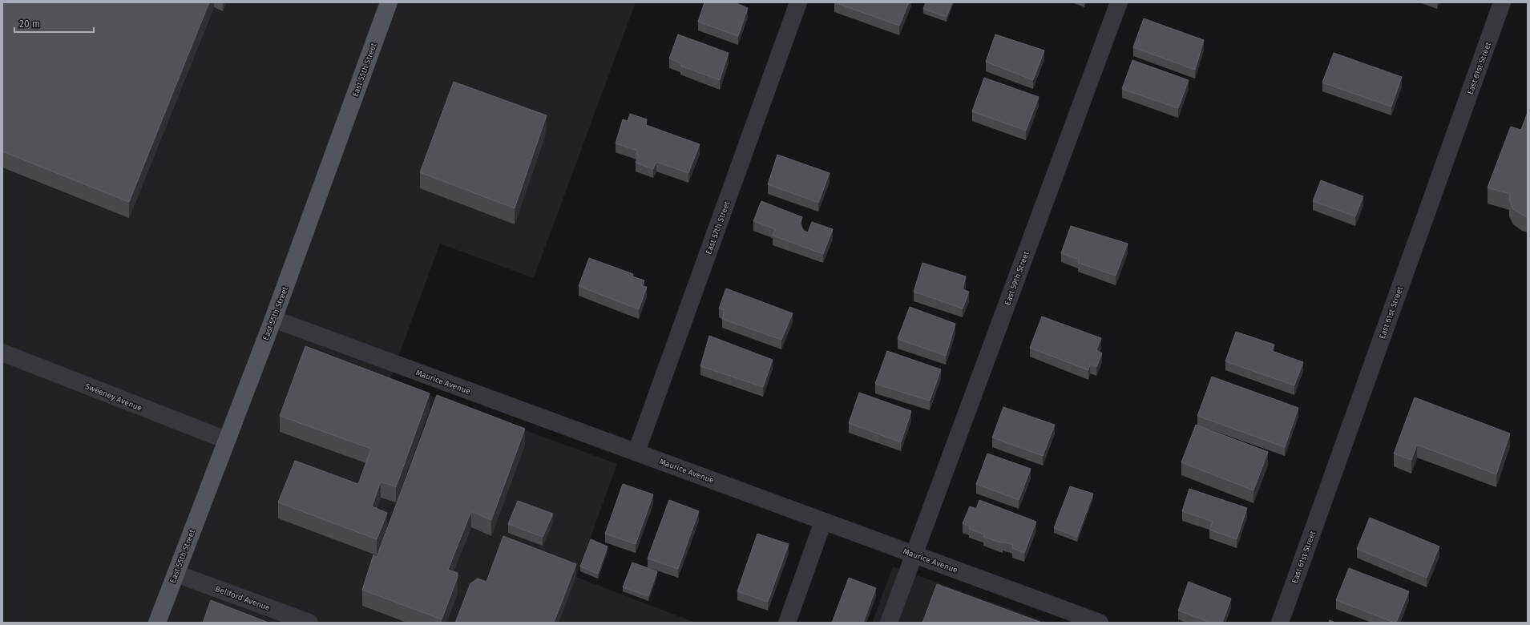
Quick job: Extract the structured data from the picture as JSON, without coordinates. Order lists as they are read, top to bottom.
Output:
{
  "streets": {
    "main road": ["East 55th Street"],
    "street": [
      "East 61st Street",
      "East 57th Street",
      "East 59th Street",
      "Maurice Avenue",
      "Sweeney Avenue",
      "Bellford Avenue"
    ]
  },
  "crossings": [
    ["East 55th Street", "Maurice Avenue"],
    ["East 55th Street", "Sweeney Avenue"],
    ["East 55th Street", "Bellford Avenue"],
    ["East 57th Street", "Maurice Avenue"],
    ["East 59th Street", "Maurice Avenue"]
  ],
  "scale_bar": "20 m"
}
